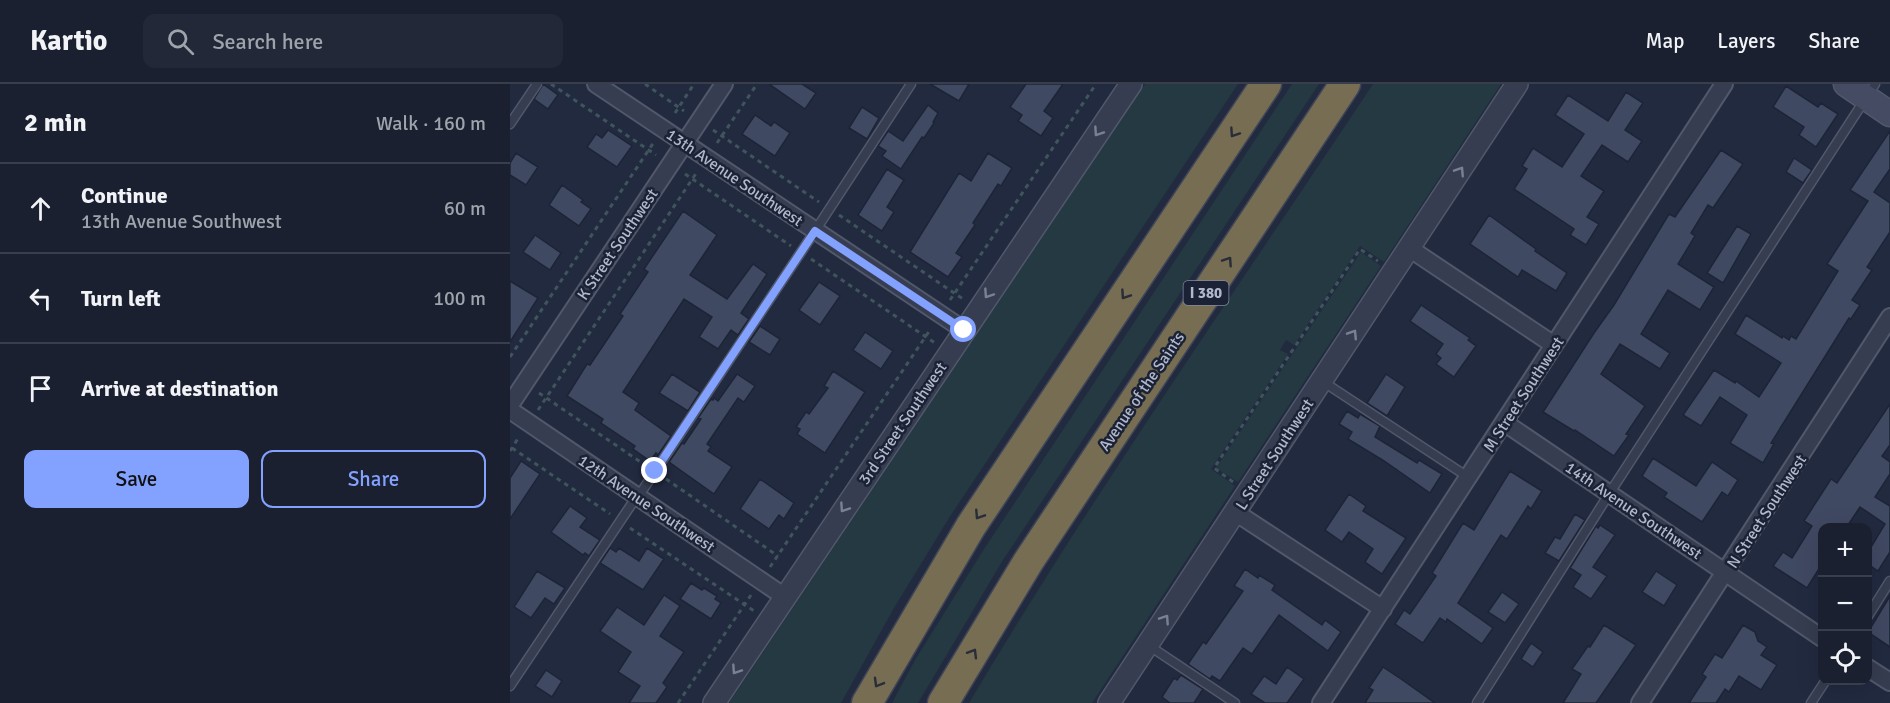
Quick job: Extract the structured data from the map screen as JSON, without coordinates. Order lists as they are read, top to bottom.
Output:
{
  "streets": {
    "highway": ["I 380", "Avenue of the Saints"],
    "street": [
      "13th Avenue Southwest",
      "K Street Southwest",
      "M Street Southwest",
      "3rd Street Southwest",
      "L Street Southwest",
      "12th Avenue Southwest",
      "14th Avenue Southwest",
      "N Street Southwest"
    ]
  },
  "crossings": [
    ["13th Avenue Southwest", "K Street Southwest"],
    ["13th Avenue Southwest", "3rd Street Southwest"],
    ["M Street Southwest", "14th Avenue Southwest"],
    ["3rd Street Southwest", "12th Avenue Southwest"],
    ["14th Avenue Southwest", "N Street Southwest"]
  ],
  "one_way": ["3rd Street Southwest", "L Street Southwest"],
  "page": {
    "header": "Kartio",
    "search": "Search here",
    "nav": ["Map", "Layers", "Share"],
    "heading": ["2 min", "Walk · 160 m"],
    "list": [
      ["Continue", "13th Avenue Southwest", "60 m"],
      ["Turn left", "100 m"],
      "Arrive at destination"
    ],
    "buttons": ["Save", "Share"],
    "map_buttons": ["+", "−"]
  }
}
